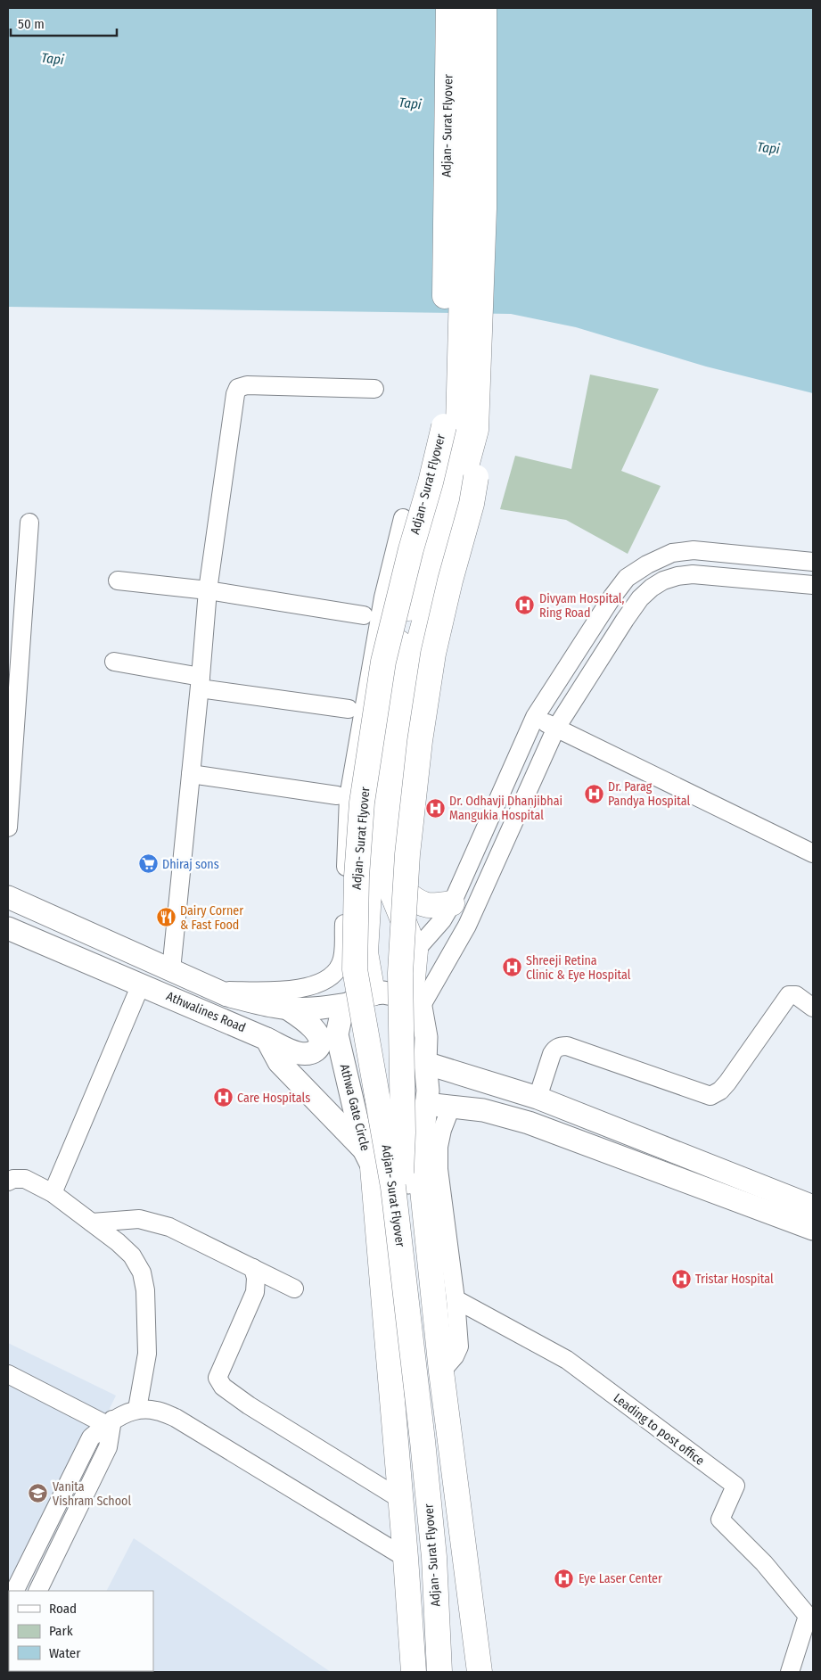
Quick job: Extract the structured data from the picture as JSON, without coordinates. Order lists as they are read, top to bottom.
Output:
{
  "streets": {
    "highway": ["Adjan- Surat Flyover"],
    "main road": ["Athwalines Road", "Athwa Gate Circle"],
    "street": ["Leading to post office"]
  },
  "crossings": [
    ["Athwalines Road", "Athwa Gate Circle"]
  ],
  "water": ["Tapi"],
  "places": {
    "hospital": [
      "Divyam Hospital, Ring Road",
      "Dr. Parag Pandya Hospital",
      "Dr. Odhavji Dhanjibhai Mangukia Hospital",
      "Shreeji Retina Clinic & Eye Hospital",
      "Care Hospitals",
      "Tristar Hospital",
      "Eye Laser Center"
    ],
    "supermarket": ["Dhiraj sons"],
    "restaurant": ["Dairy Corner & Fast Food"],
    "school or university": ["Vanita Vishram School"]
  },
  "legend": ["Road", "Park", "Water"],
  "scale_bar": "50 m"
}
